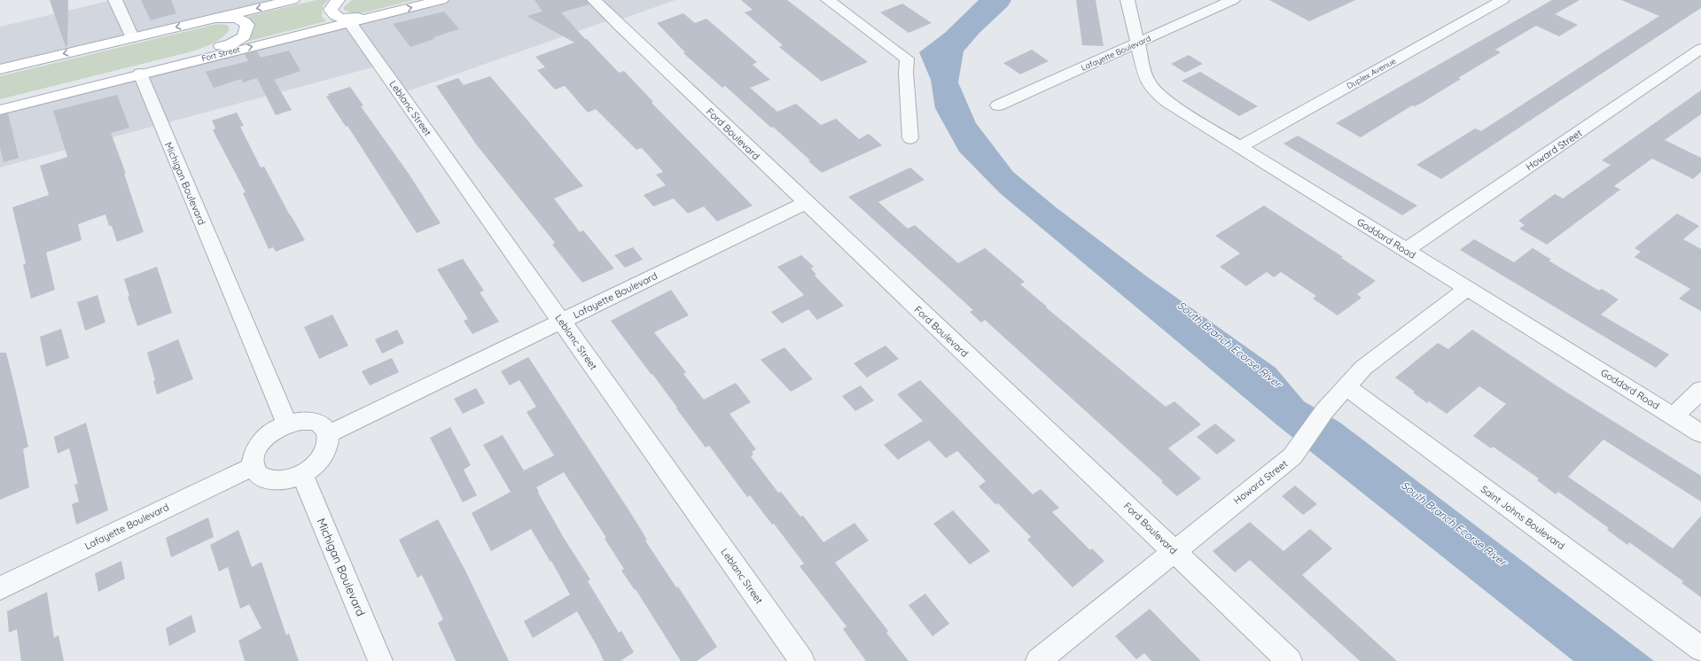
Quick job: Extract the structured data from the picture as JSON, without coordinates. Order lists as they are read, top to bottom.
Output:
{
  "streets": {
    "main road": ["Fort Street"],
    "street": [
      "Lafayette Boulevard",
      "Duplex Avenue",
      "Leblanc Street",
      "Ford Boulevard",
      "Howard Street",
      "Michigan Boulevard",
      "Goddard Road",
      "Saint Johns Boulevard"
    ]
  },
  "crossings": [
    ["Lafayette Boulevard", "Leblanc Street"],
    ["Lafayette Boulevard", "Ford Boulevard"],
    ["Lafayette Boulevard", "Michigan Boulevard"],
    ["Lafayette Boulevard", "Goddard Road"],
    ["Fort Street", "Leblanc Street"],
    ["Fort Street", "Michigan Boulevard"],
    ["Duplex Avenue", "Goddard Road"],
    ["Ford Boulevard", "Howard Street"],
    ["Howard Street", "Goddard Road"],
    ["Howard Street", "Saint Johns Boulevard"]
  ],
  "water": ["South Branch Ecorse River"]
}
